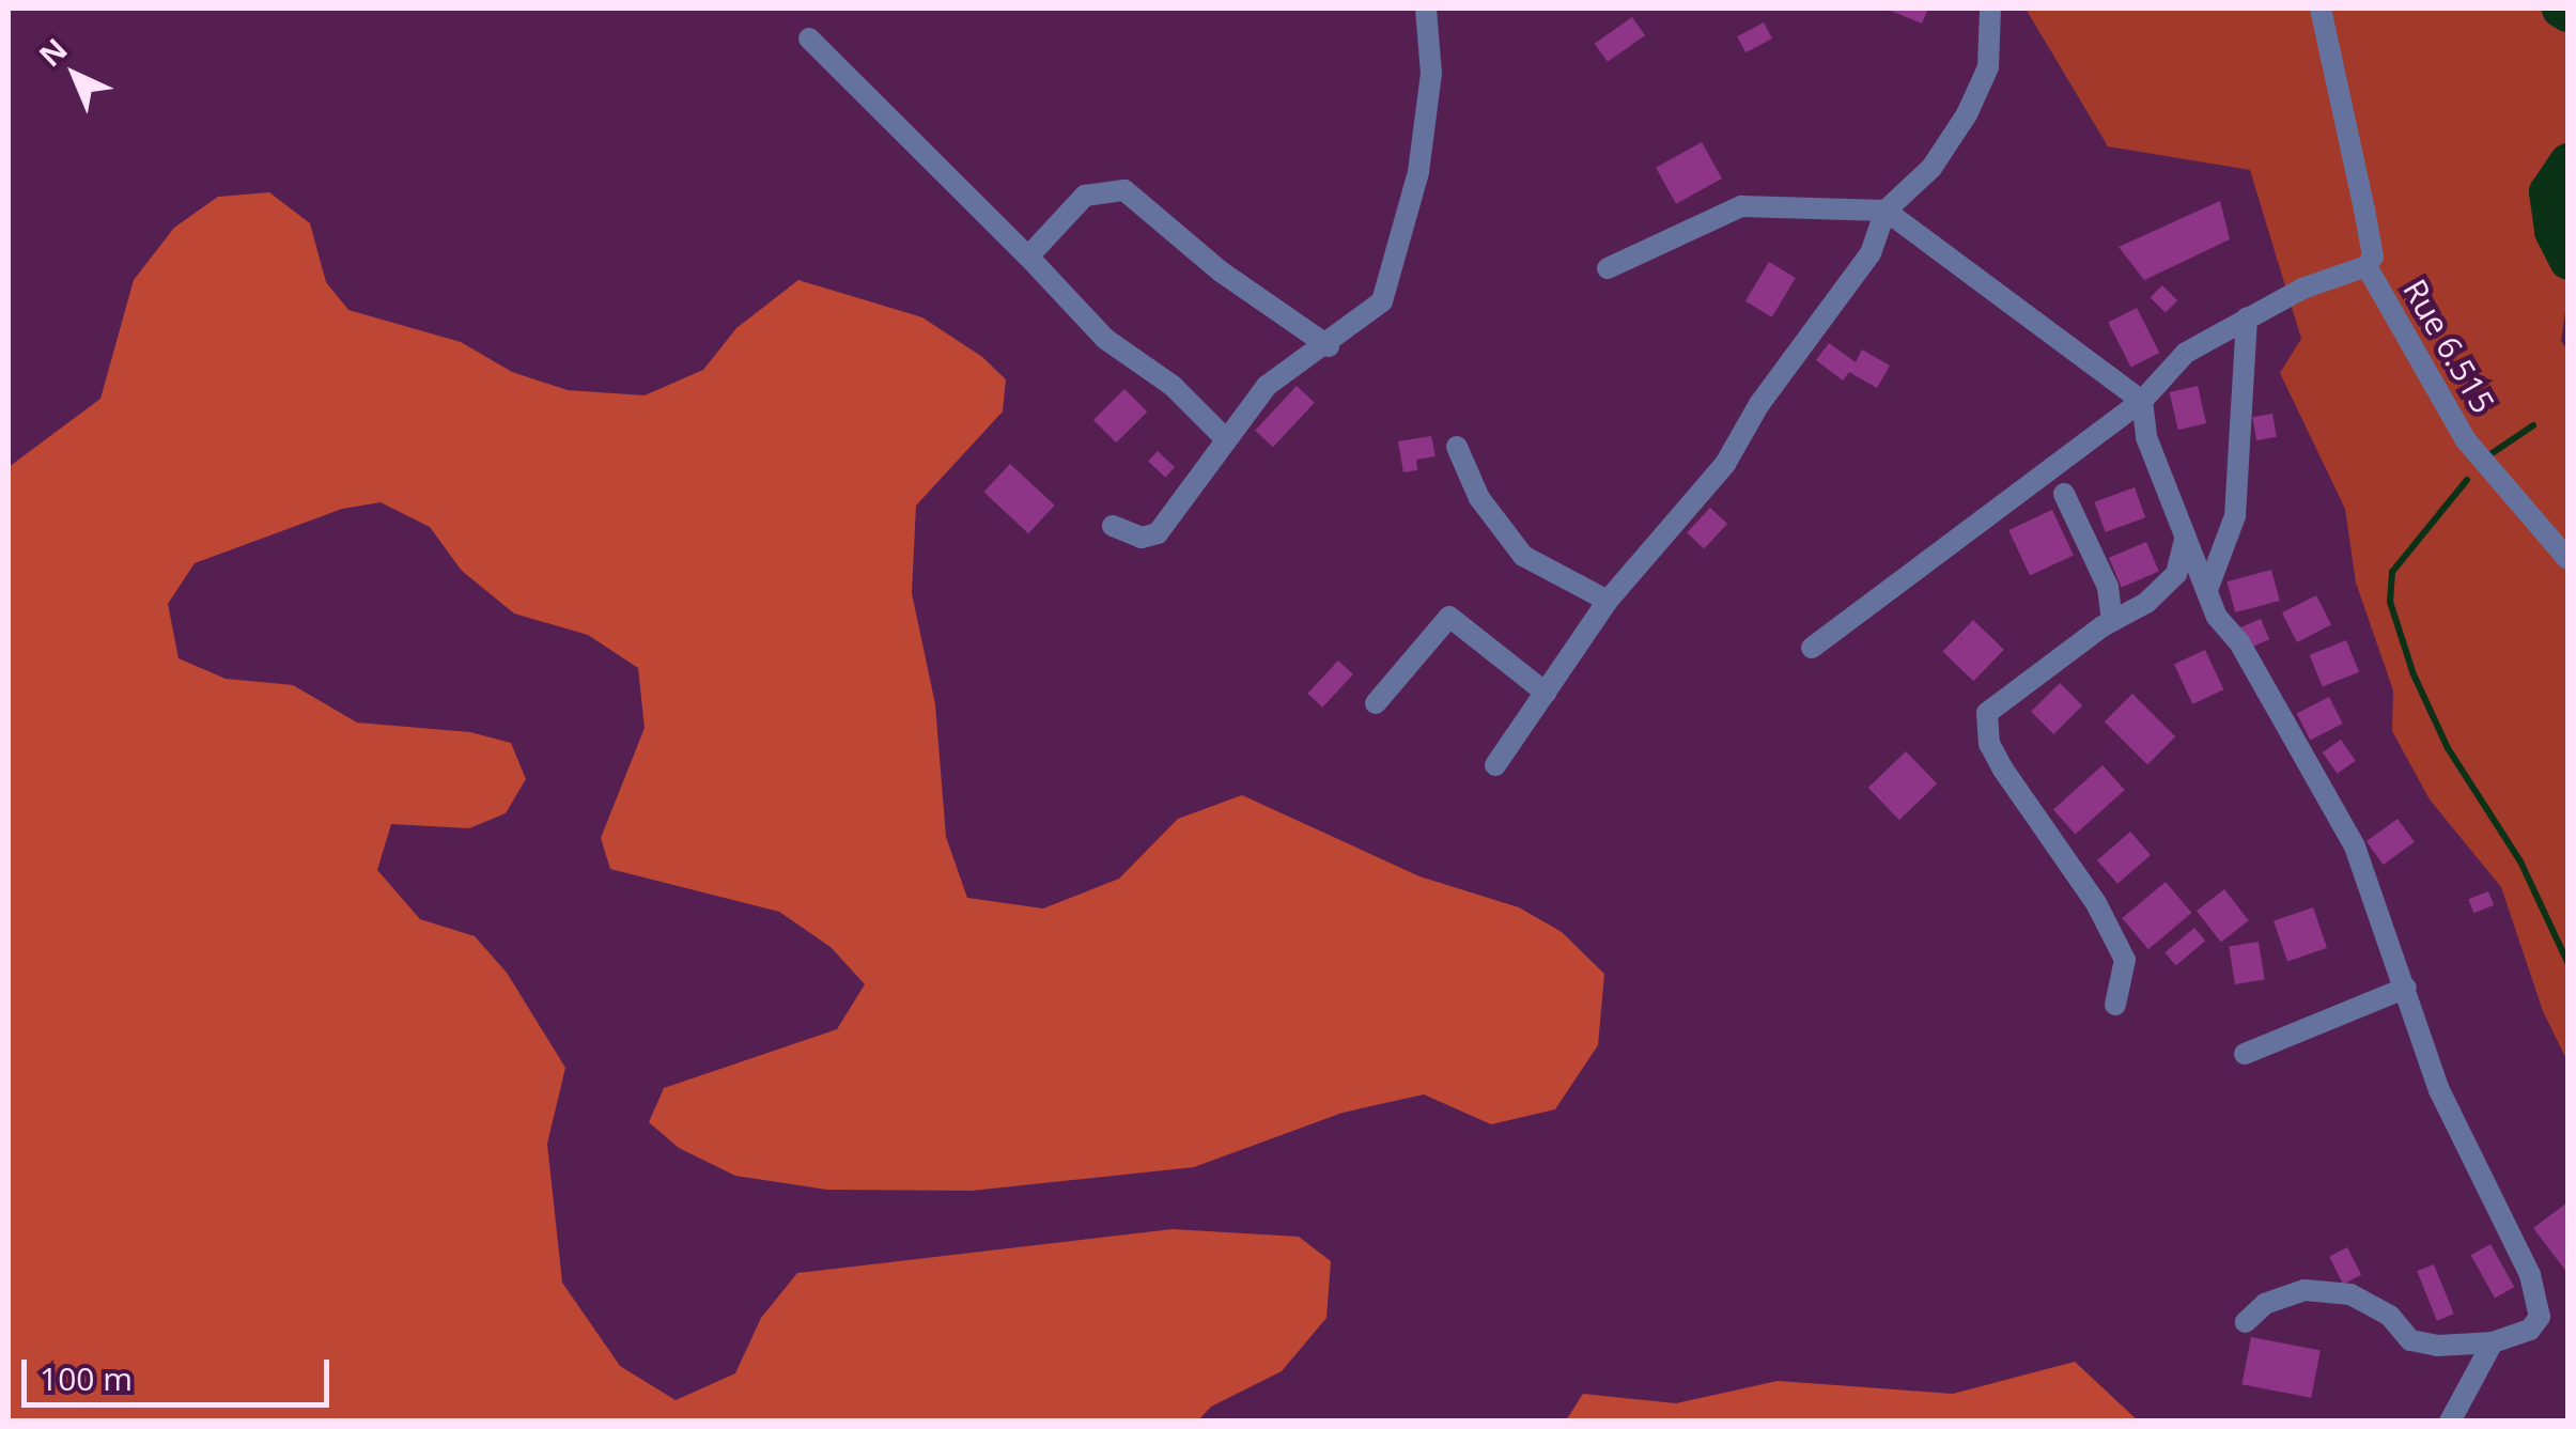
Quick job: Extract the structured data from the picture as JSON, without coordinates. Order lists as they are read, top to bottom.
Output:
{
  "streets": {
    "street": ["Rue 6.515"]
  },
  "scale_bar": "100 m",
  "north": "top left"
}
